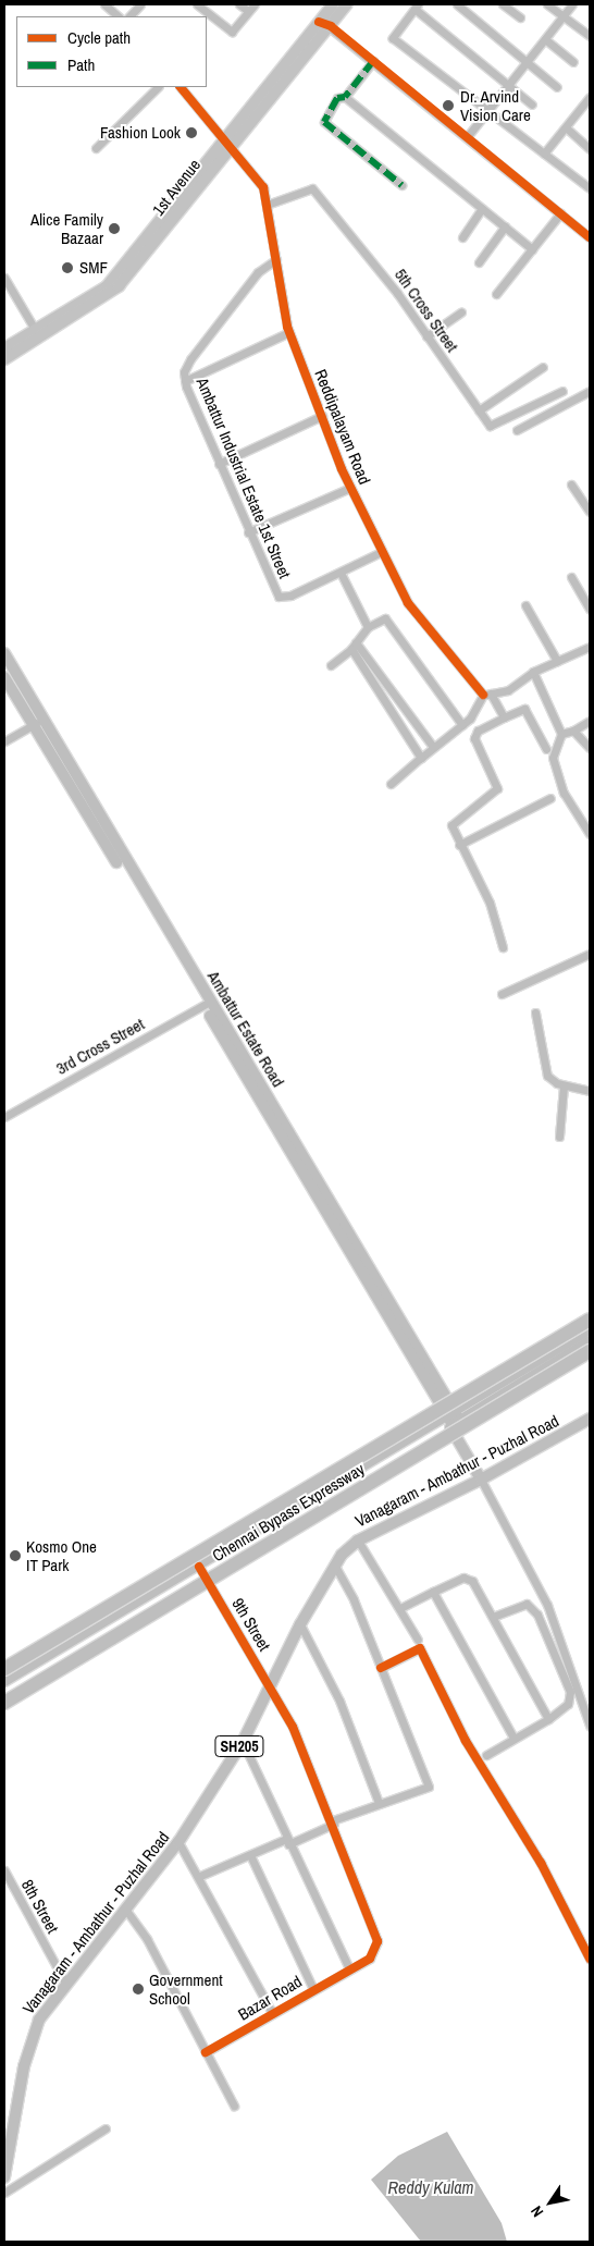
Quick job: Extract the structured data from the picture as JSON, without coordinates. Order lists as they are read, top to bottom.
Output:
{
  "streets": {
    "highway": ["Chennai Bypass Expressway"],
    "main road": [
      "1st Avenue",
      "Ambattur Estate Road",
      "Vanagaram - Ambathur - Puzhal Road",
      "SH205"
    ],
    "street": [
      "5th Cross Street",
      "Reddipalayam Road",
      "Ambattur Industrial Estate 1st Street",
      "3rd Cross Street",
      "9th Street",
      "8th Street",
      "Bazar Road"
    ]
  },
  "crossings": [
    ["1st Avenue", "Reddipalayam Road"],
    ["5th Cross Street", "Reddipalayam Road"],
    ["Reddipalayam Road", "Ambattur Industrial Estate 1st Street"],
    ["Ambattur Estate Road", "3rd Cross Street"],
    ["Ambattur Estate Road", "Vanagaram - Ambathur - Puzhal Road"],
    ["Vanagaram - Ambathur - Puzhal Road", "9th Street"],
    ["Vanagaram - Ambathur - Puzhal Road", "8th Street"],
    ["9th Street", "Bazar Road"]
  ],
  "water": ["Reddy Kulam"],
  "places": [
    "Dr. Arvind Vision Care",
    "Fashion Look",
    "Alice Family Bazaar",
    "SMF",
    "Kosmo One IT Park",
    "Government School"
  ],
  "legend": ["Cycle path", "Path"],
  "north": "bottom left"
}
